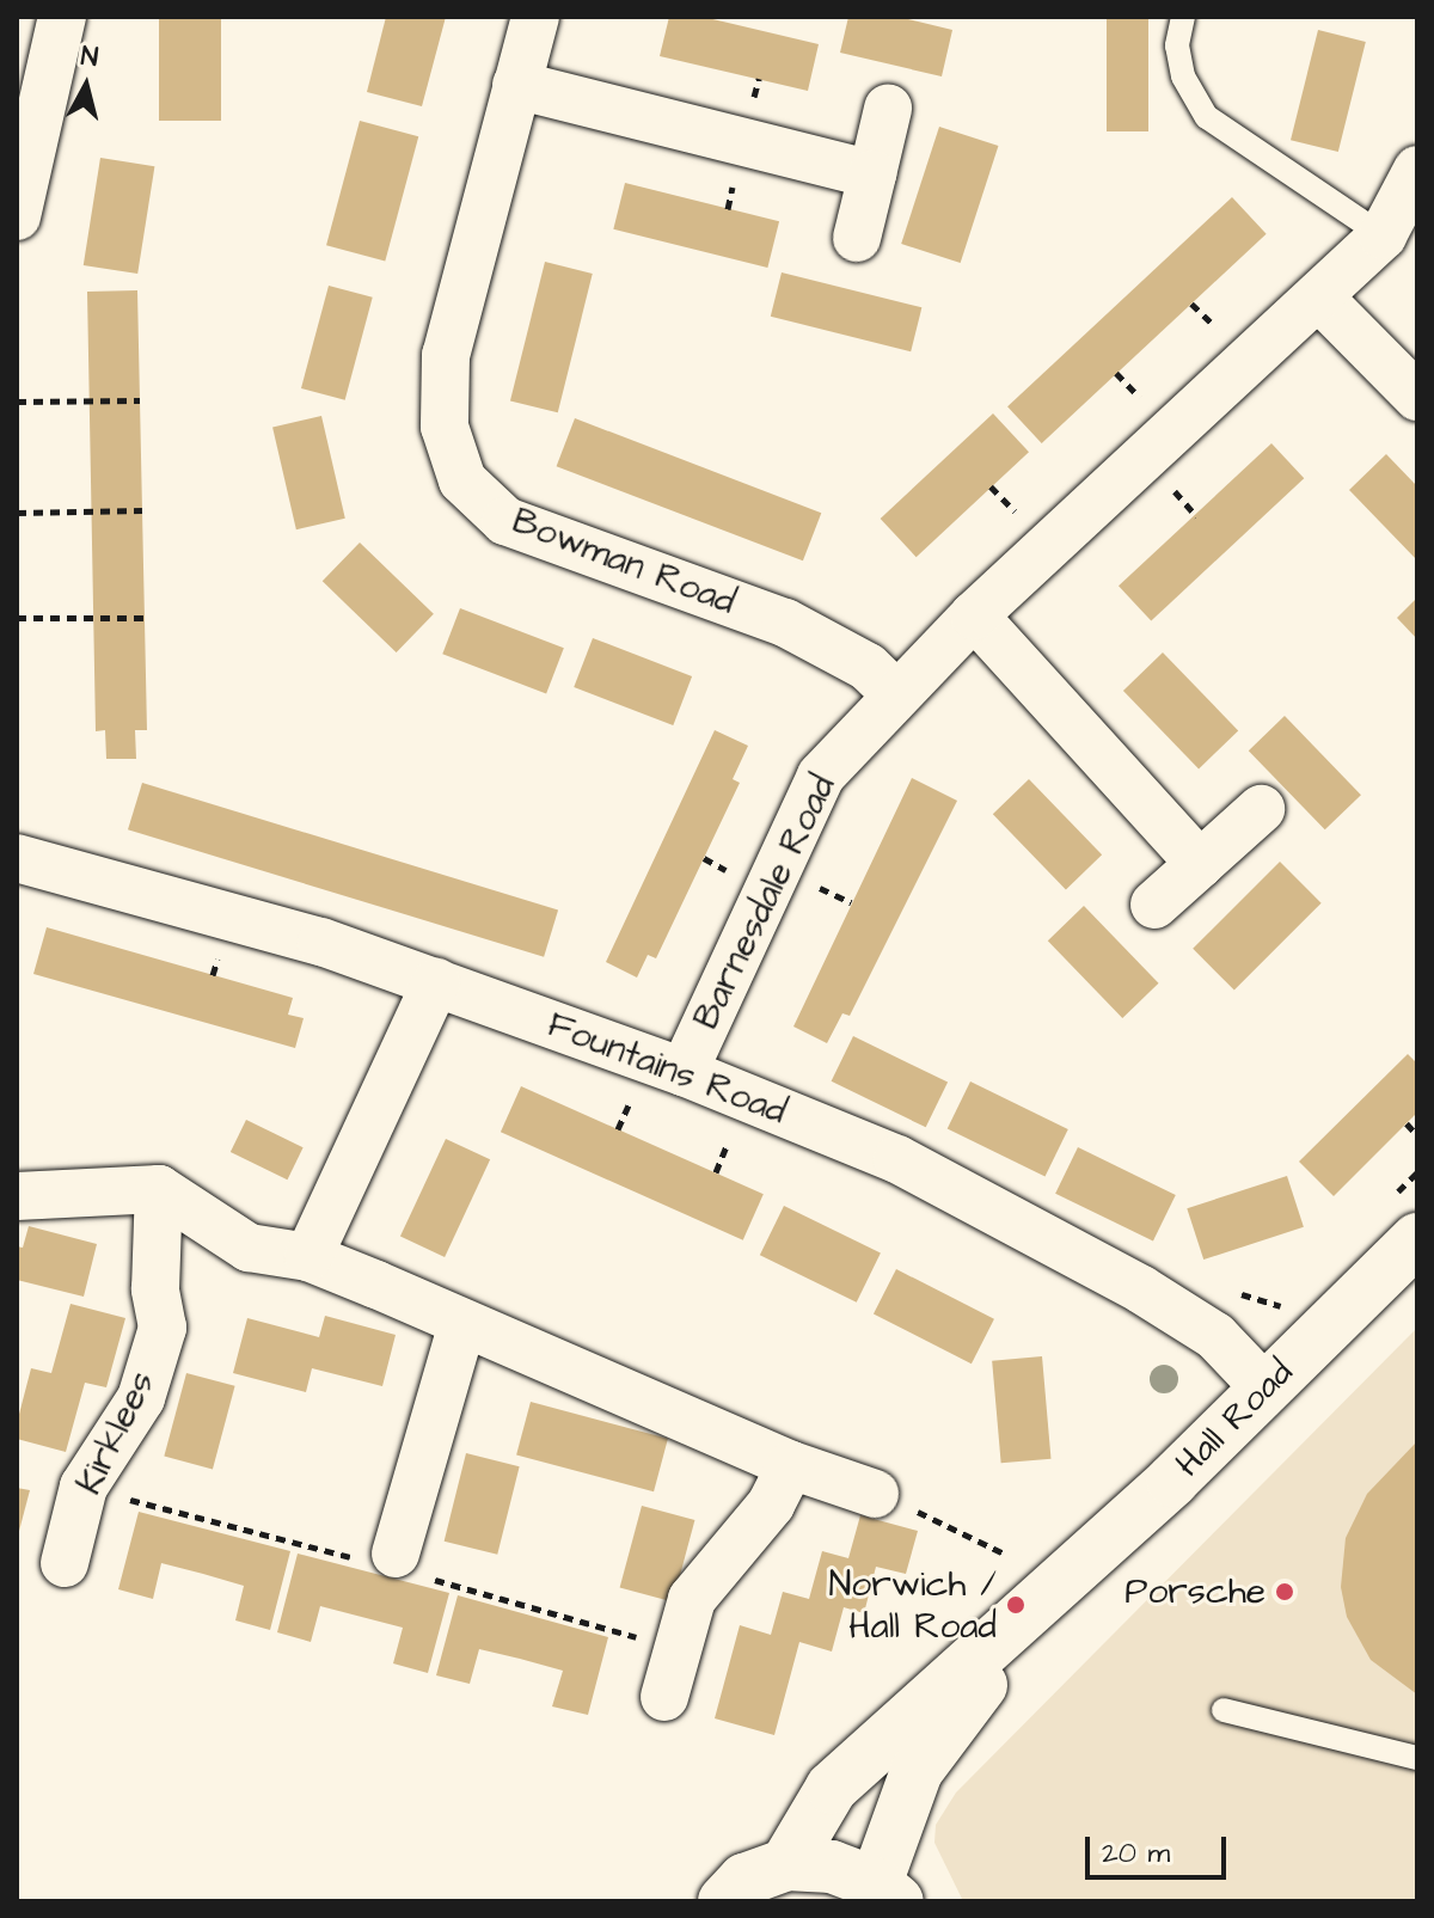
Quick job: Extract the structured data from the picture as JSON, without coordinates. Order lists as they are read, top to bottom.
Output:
{
  "streets": {
    "street": [
      "Bowman Road",
      "Barnesdale Road",
      "Fountains Road",
      "Hall Road",
      "Kirklees"
    ]
  },
  "crossings": [
    ["Bowman Road", "Barnesdale Road"],
    ["Barnesdale Road", "Fountains Road"],
    ["Fountains Road", "Hall Road"]
  ],
  "places": ["Porsche", "Norwich / Hall Road"],
  "scale_bar": "20 m",
  "north": "top"
}
